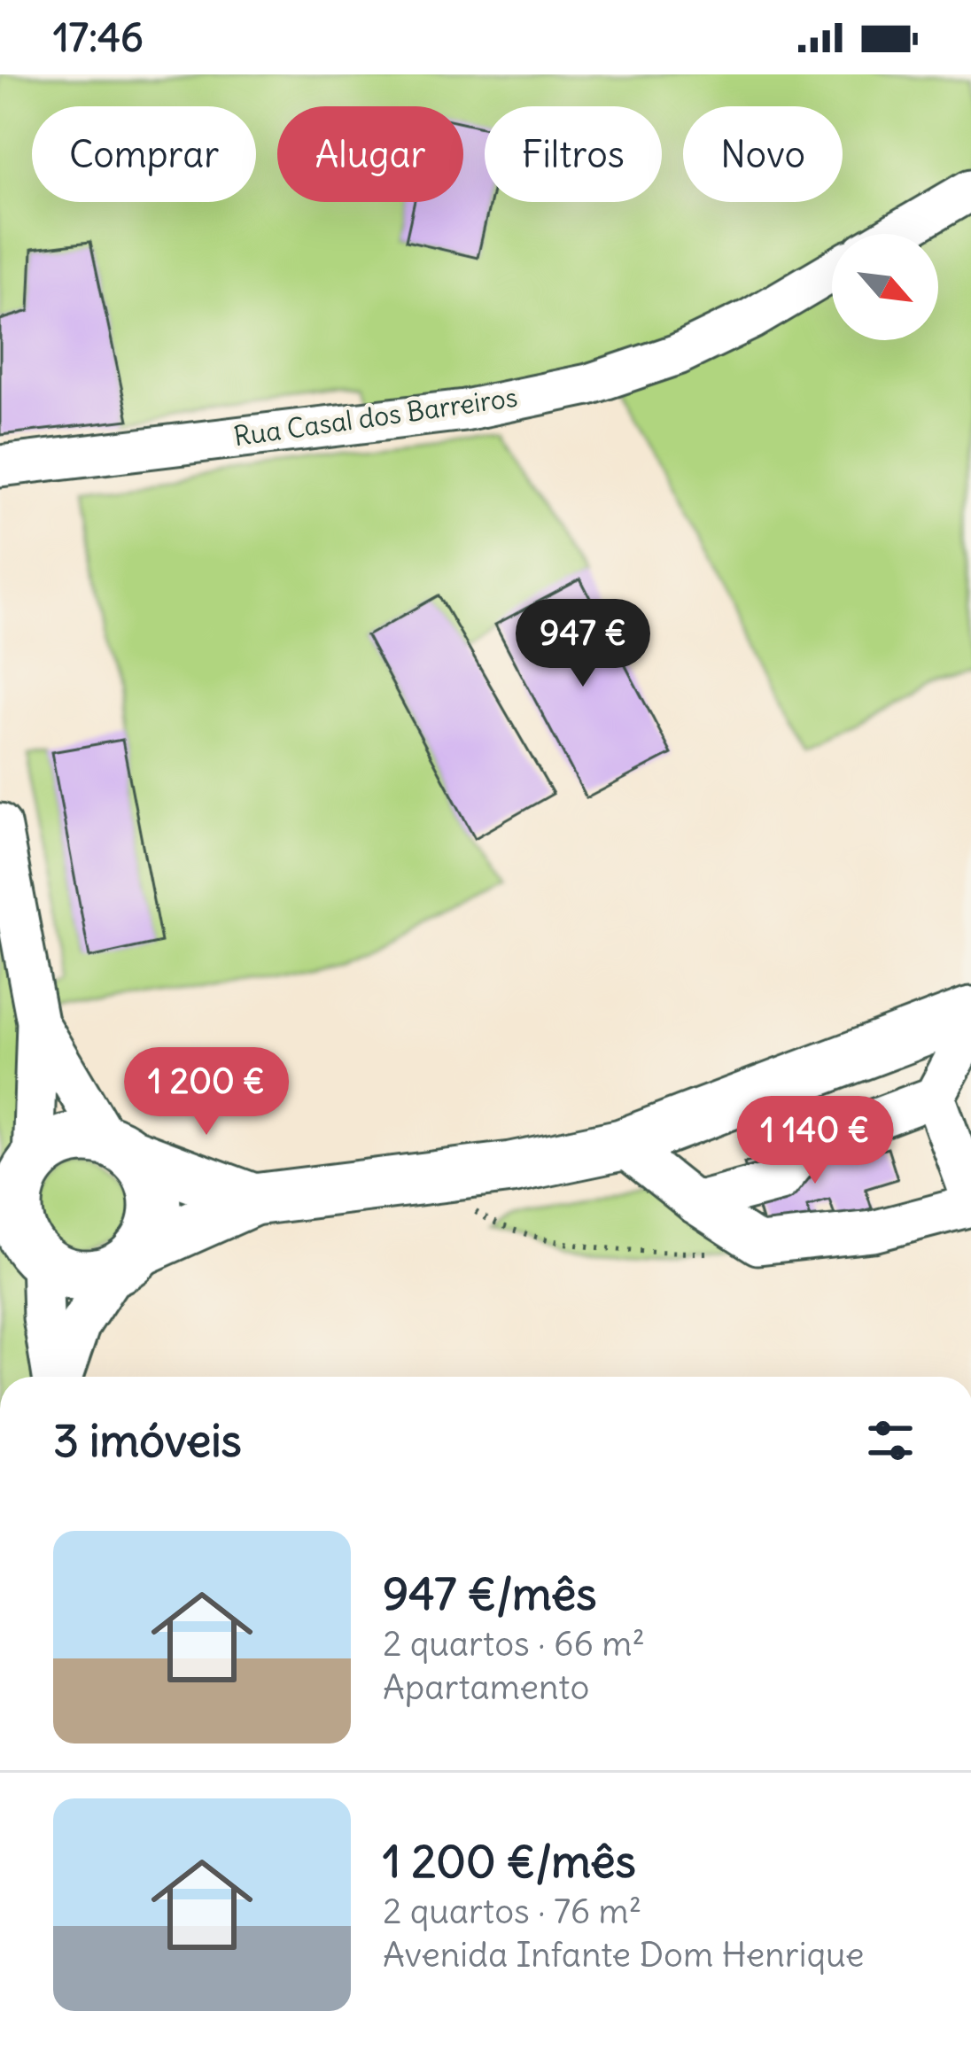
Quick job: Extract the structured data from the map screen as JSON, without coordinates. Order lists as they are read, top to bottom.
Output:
{
  "streets": {
    "street": ["Rua Casal dos Barreiros"]
  },
  "north": "bottom right",
  "page": {
    "status": "17:46",
    "chip": [
      "Comprar",
      "Alugar",
      "Filtros",
      "Novo"
    ],
    "price": ["947 €", "1 200 €", "1 140 €"],
    "heading": "3 imóveis",
    "list": [
      {
        "name": "947 €/mês",
        "note": "2 quartos · 66 m² · Apartamento"
      },
      {
        "name": "1 200 €/mês",
        "note": "2 quartos · 76 m² · Avenida Infante Dom Henrique"
      }
    ]
  }
}
